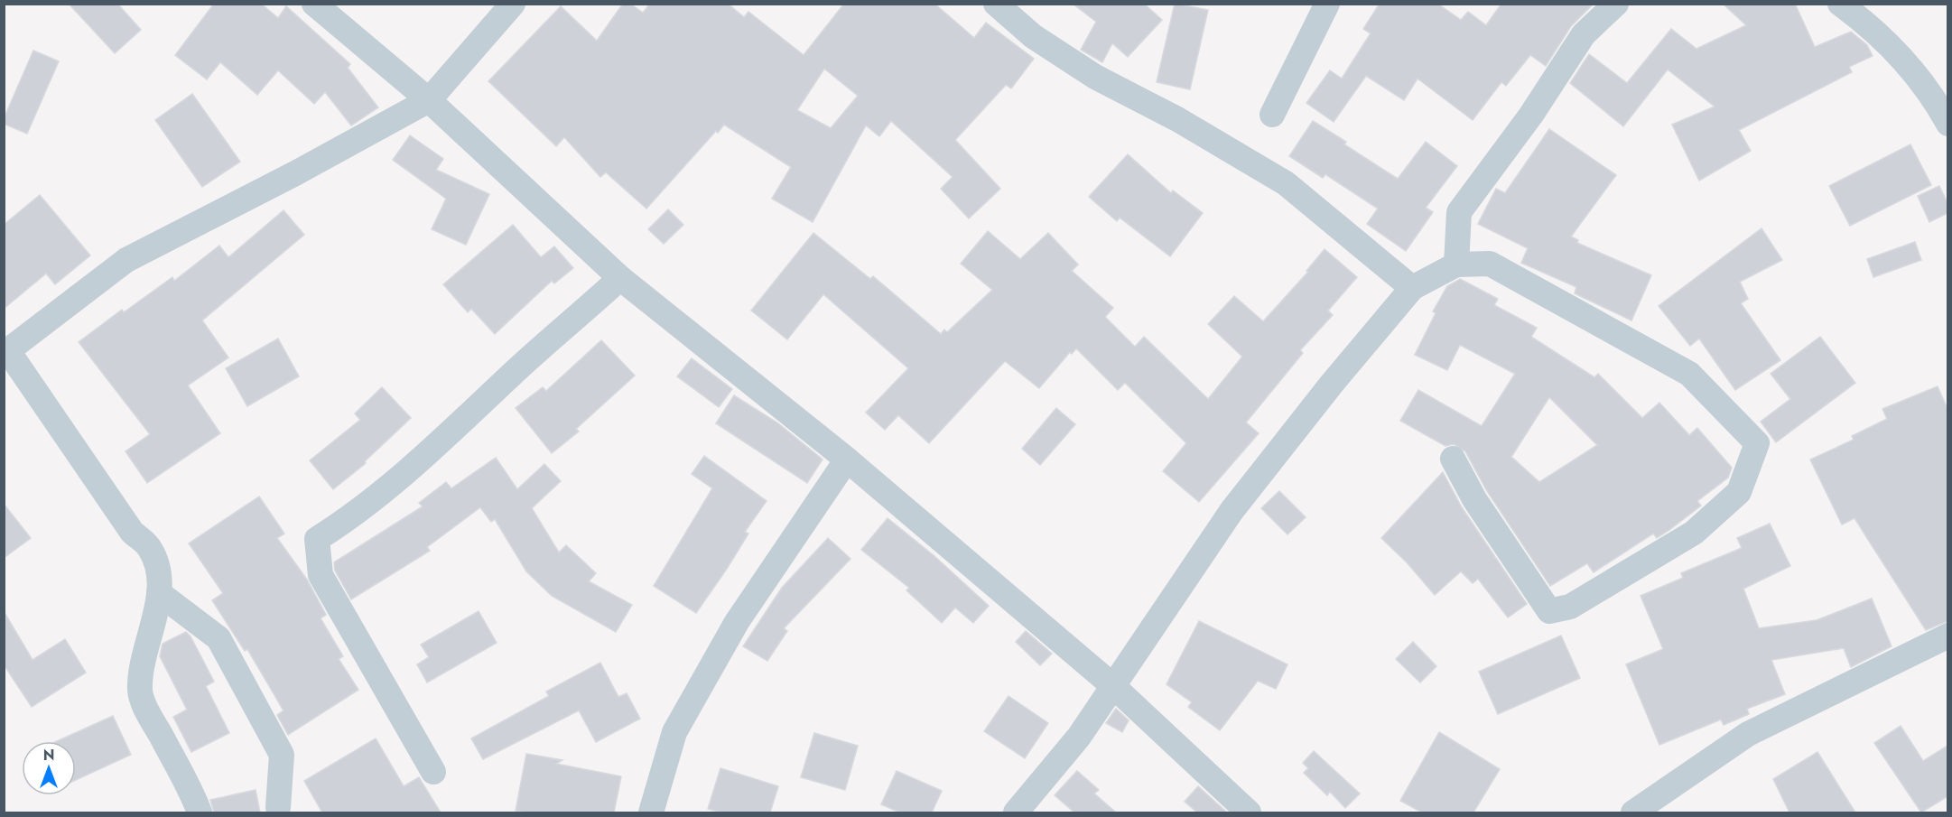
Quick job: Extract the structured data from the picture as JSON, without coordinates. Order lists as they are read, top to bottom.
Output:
{
  "north": "top"
}
